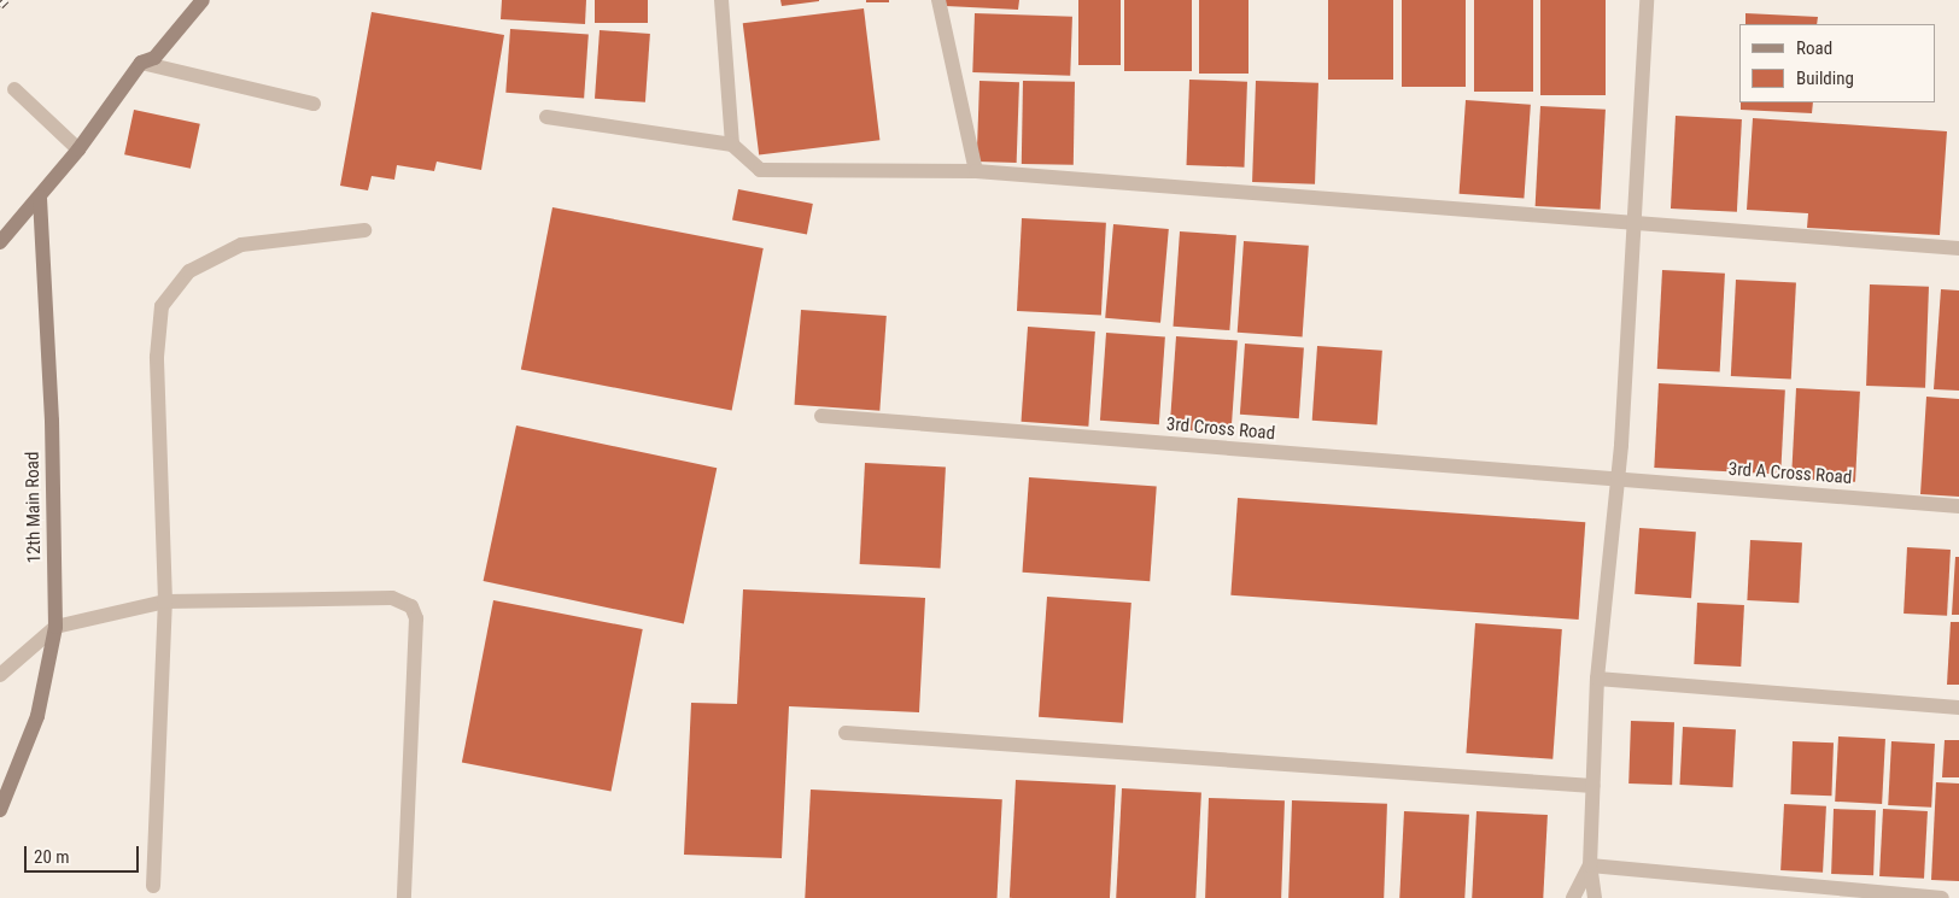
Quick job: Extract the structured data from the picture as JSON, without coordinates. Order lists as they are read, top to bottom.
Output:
{
  "streets": {
    "street": ["3rd Cross Road", "3rd A Cross Road", "12th Main Road"]
  },
  "crossings": [
    ["3rd Cross Road", "3rd A Cross Road"]
  ],
  "legend": ["Road", "Building"],
  "scale_bar": "20 m"
}
